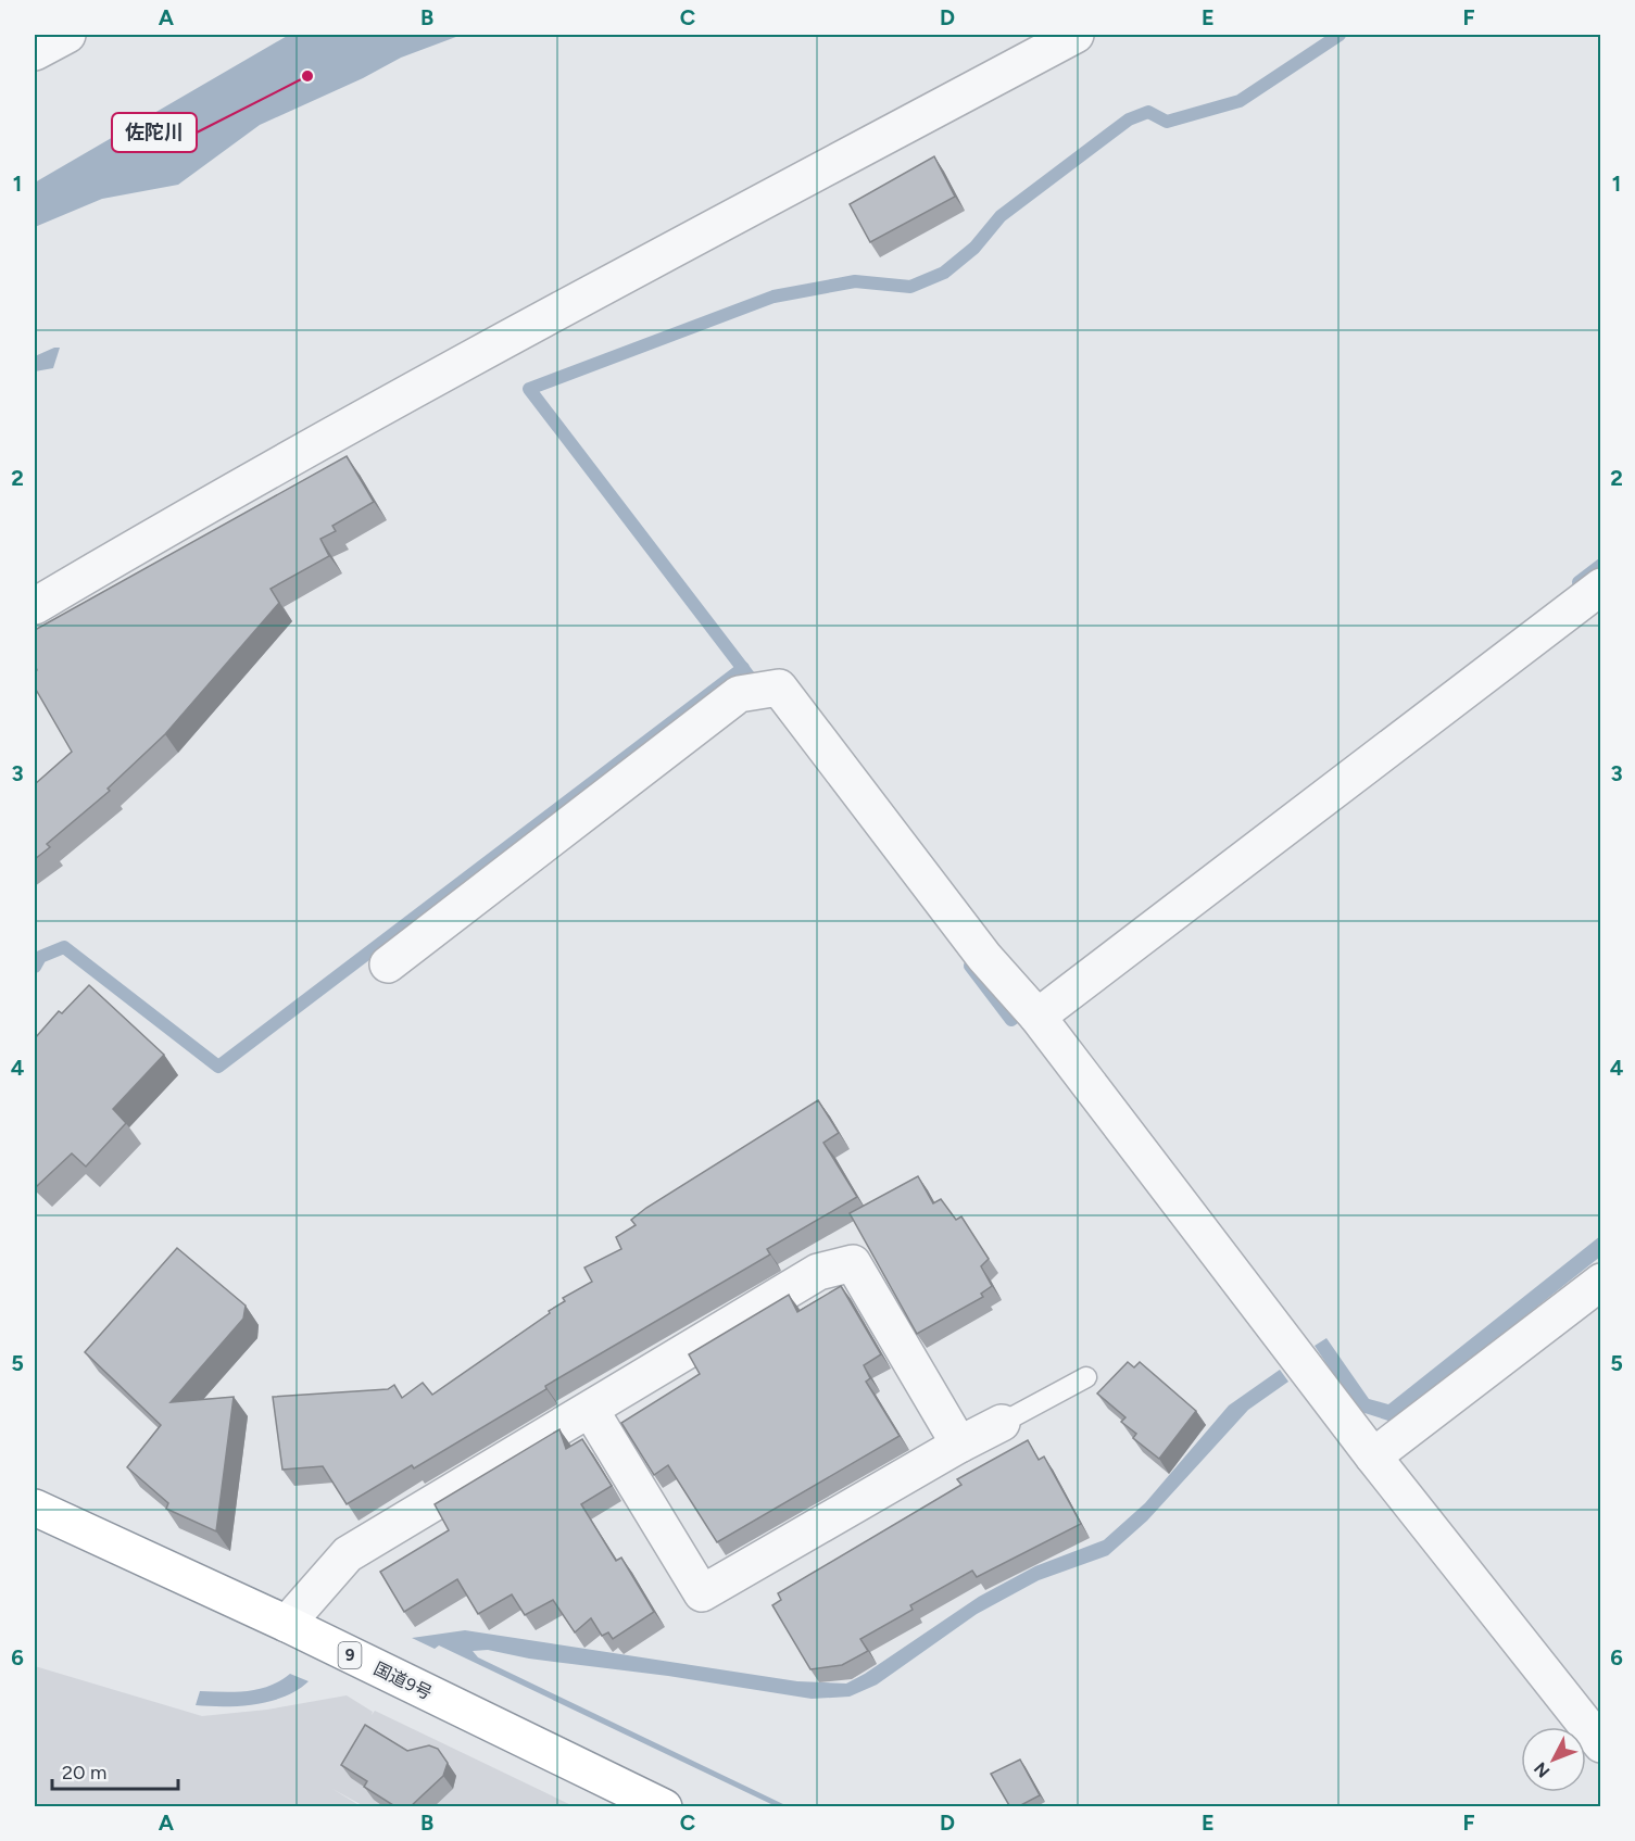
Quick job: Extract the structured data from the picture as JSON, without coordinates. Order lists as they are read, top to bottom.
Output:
{
  "streets": {
    "highway": ["9", "国道9号"]
  },
  "places": ["佐陀川"],
  "scale_bar": "20 m",
  "north": "bottom left",
  "grid": {
    "columns": [
      "A",
      "B",
      "C",
      "D",
      "E",
      "F"
    ],
    "rows": [
      "1",
      "2",
      "3",
      "4",
      "5",
      "6"
    ]
  }
}
